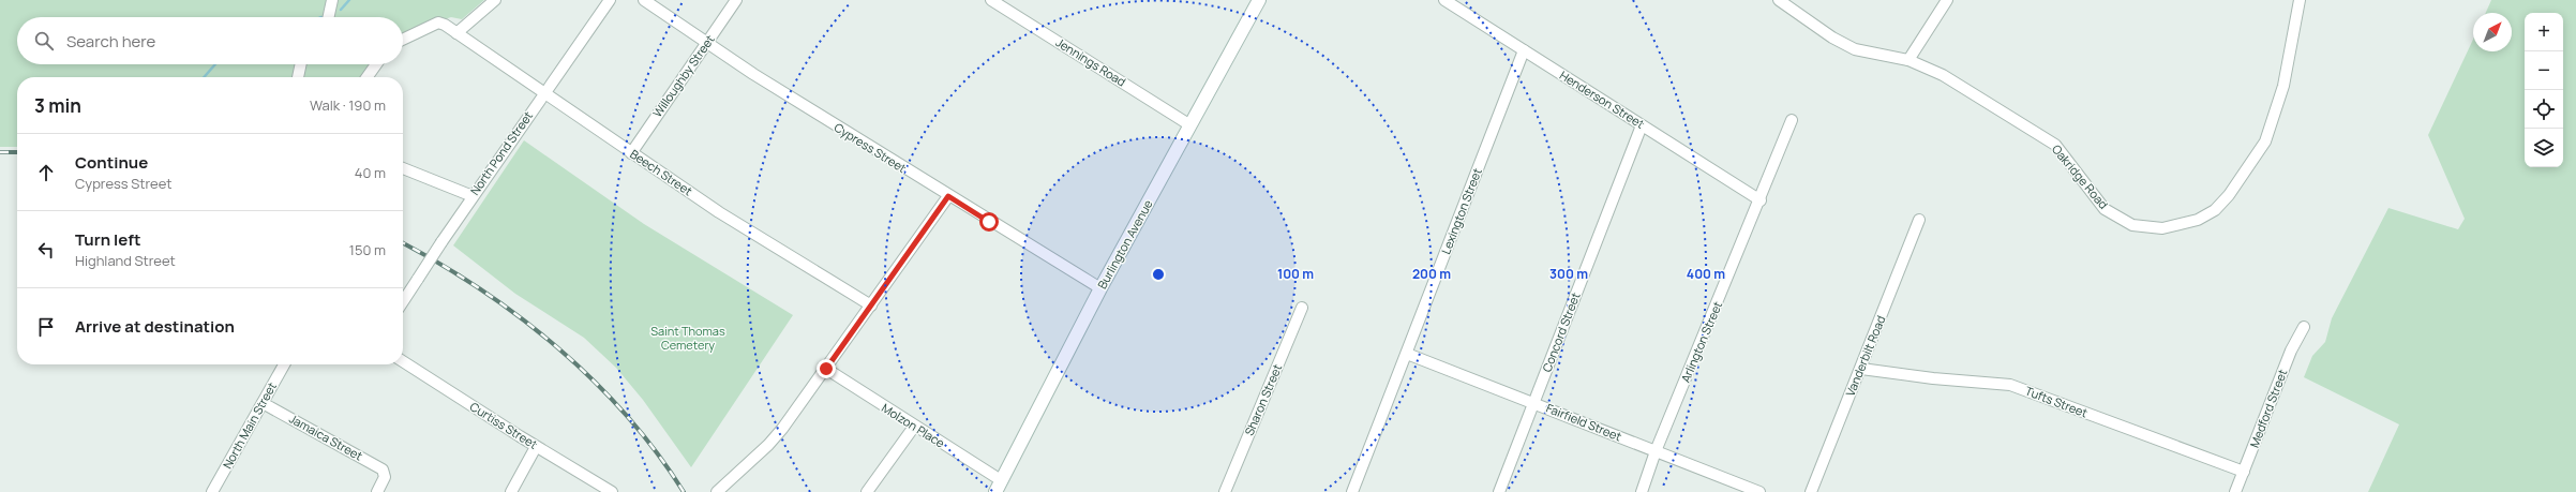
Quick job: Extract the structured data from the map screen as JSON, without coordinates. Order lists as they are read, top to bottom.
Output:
{
  "streets": {
    "main road": ["Burlington Avenue"],
    "street": [
      "Jennings Road",
      "Willoughby Street",
      "Henderson Street",
      "Cypress Street",
      "North Pond Street",
      "Beech Street",
      "Oakridge Road",
      "Lexington Street",
      "Concord Street",
      "Arlington Street",
      "Vanderbilt Road",
      "Sharon Street",
      "Tufts Street",
      "Medford Street",
      "Fairfield Street",
      "North Main Street",
      "Curtiss Street",
      "Molzon Place",
      "Jamaica Street"
    ]
  },
  "crossings": [
    ["Jennings Road", "Burlington Avenue"],
    ["Willoughby Street", "Cypress Street"],
    ["Willoughby Street", "Beech Street"],
    ["Henderson Street", "Lexington Street"],
    ["Henderson Street", "Concord Street"],
    ["Henderson Street", "Arlington Street"],
    ["Cypress Street", "Burlington Avenue"],
    ["North Pond Street", "Beech Street"],
    ["Lexington Street", "Fairfield Street"],
    ["Burlington Avenue", "Molzon Place"],
    ["Concord Street", "Fairfield Street"],
    ["Arlington Street", "Fairfield Street"],
    ["Vanderbilt Road", "Tufts Street"],
    ["Tufts Street", "Medford Street"],
    ["North Main Street", "Jamaica Street"]
  ],
  "parks": ["Saint Thomas Cemetery"],
  "north": "top right",
  "page": {
    "map_buttons": ["+", "−"],
    "search": "Search here",
    "heading": ["3 min", "Walk · 190 m"],
    "list": [
      ["Continue", "Cypress Street", "40 m"],
      ["Turn left", "Highland Street", "150 m"],
      "Arrive at destination"
    ]
  },
  "rings": [
    "100 m",
    "200 m",
    "300 m",
    "400 m"
  ]
}
